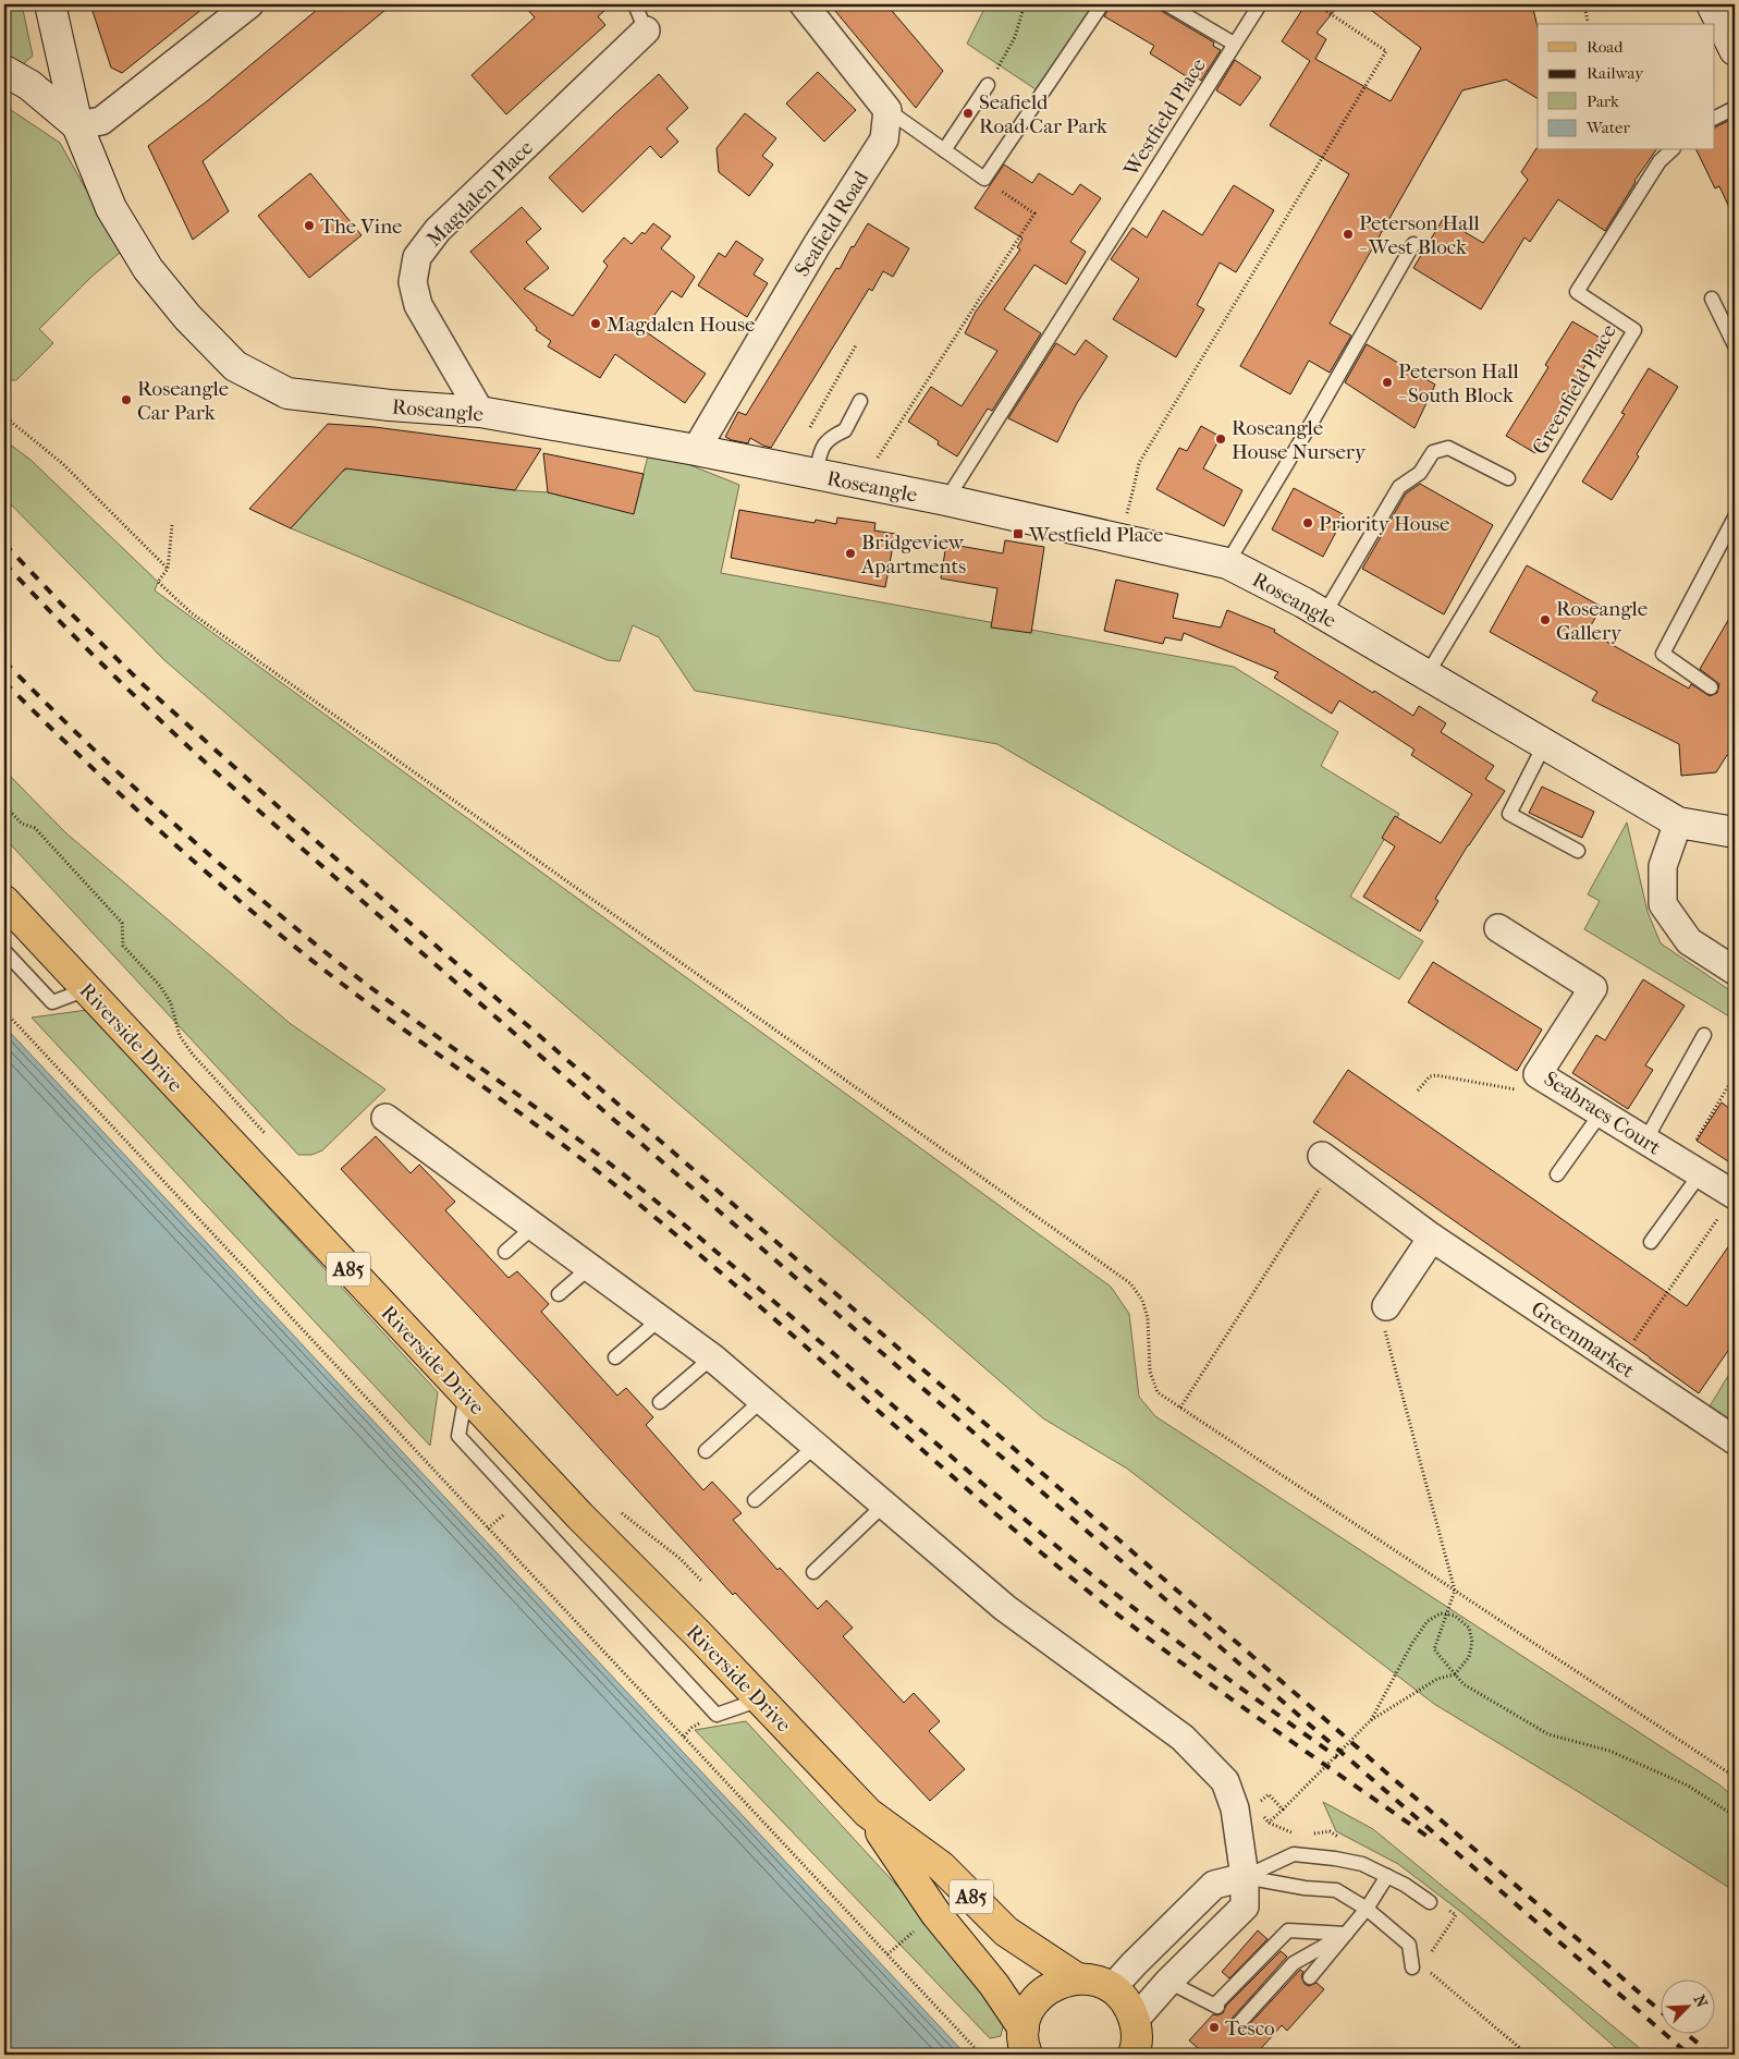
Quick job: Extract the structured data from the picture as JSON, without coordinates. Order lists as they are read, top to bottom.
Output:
{
  "streets": {
    "main road": ["Riverside Drive", "A85"],
    "street": [
      "Magdalen Place",
      "Seafield Road",
      "Roseangle",
      "Seabraes Court",
      "Greenmarket"
    ],
    "lane": ["Westfield Place", "Greenfield Place"]
  },
  "crossings": [
    ["Westfield Place", "Roseangle"],
    ["Magdalen Place", "Roseangle"],
    ["Seafield Road", "Roseangle"],
    ["Greenfield Place", "Roseangle"]
  ],
  "places": {
    "other": [
      "Seafield Road Car Park",
      "The Vine",
      "Peterson Hall - West Block",
      "Magdalen House",
      "Peterson Hall - South Block",
      "Roseangle Car Park",
      "Roseangle House Nursery",
      "Priority House",
      "Bridgeview Apartments",
      "Roseangle Gallery",
      "Tesco"
    ],
    "transit": ["Westfield Place"]
  },
  "legend": [
    "Road",
    "Railway",
    "Park",
    "Water"
  ],
  "north": "top right"
}
